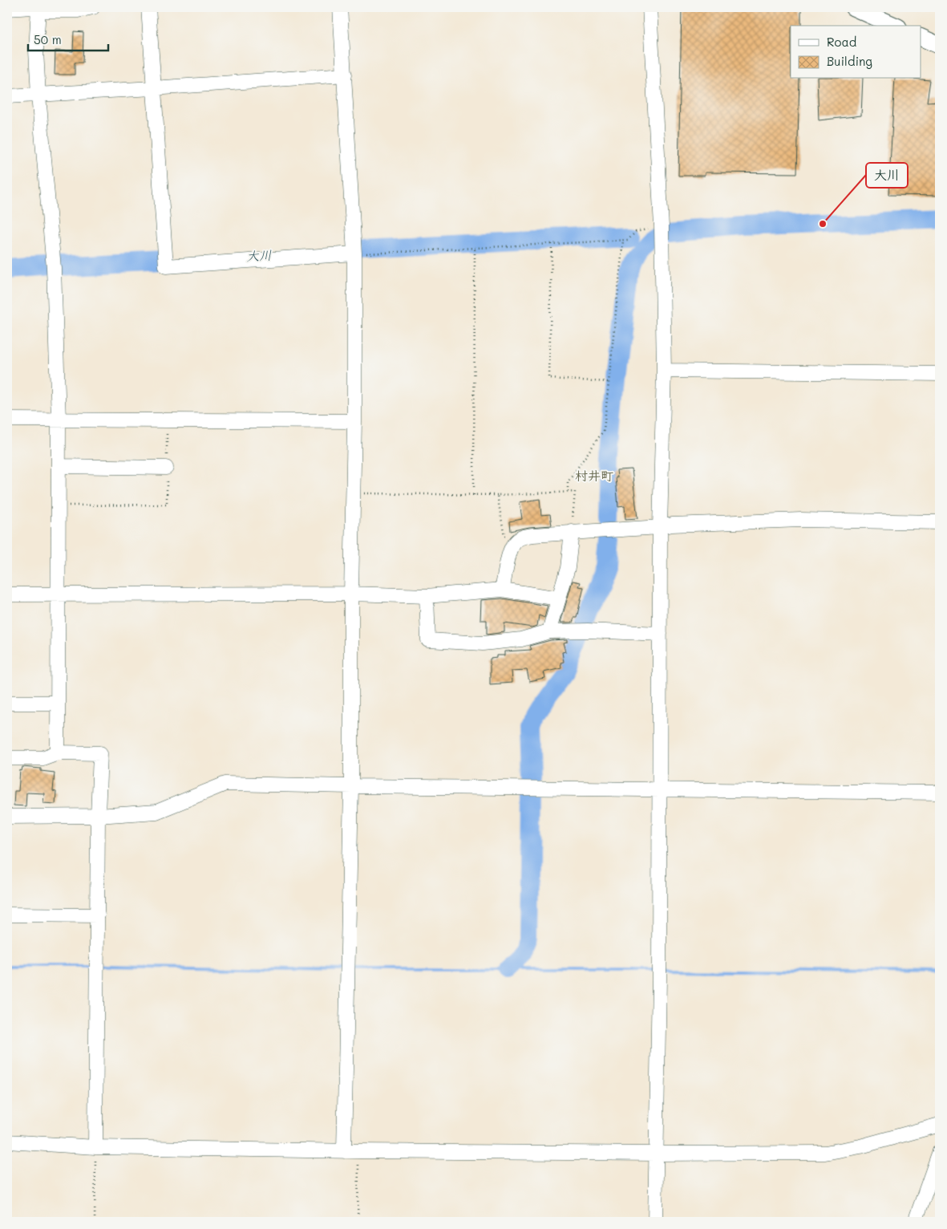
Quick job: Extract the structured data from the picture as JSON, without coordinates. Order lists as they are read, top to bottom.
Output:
{
  "districts": ["村井町"],
  "water": ["大川"],
  "places": ["大川"],
  "legend": ["Road", "Building"],
  "scale_bar": "50 m"
}
